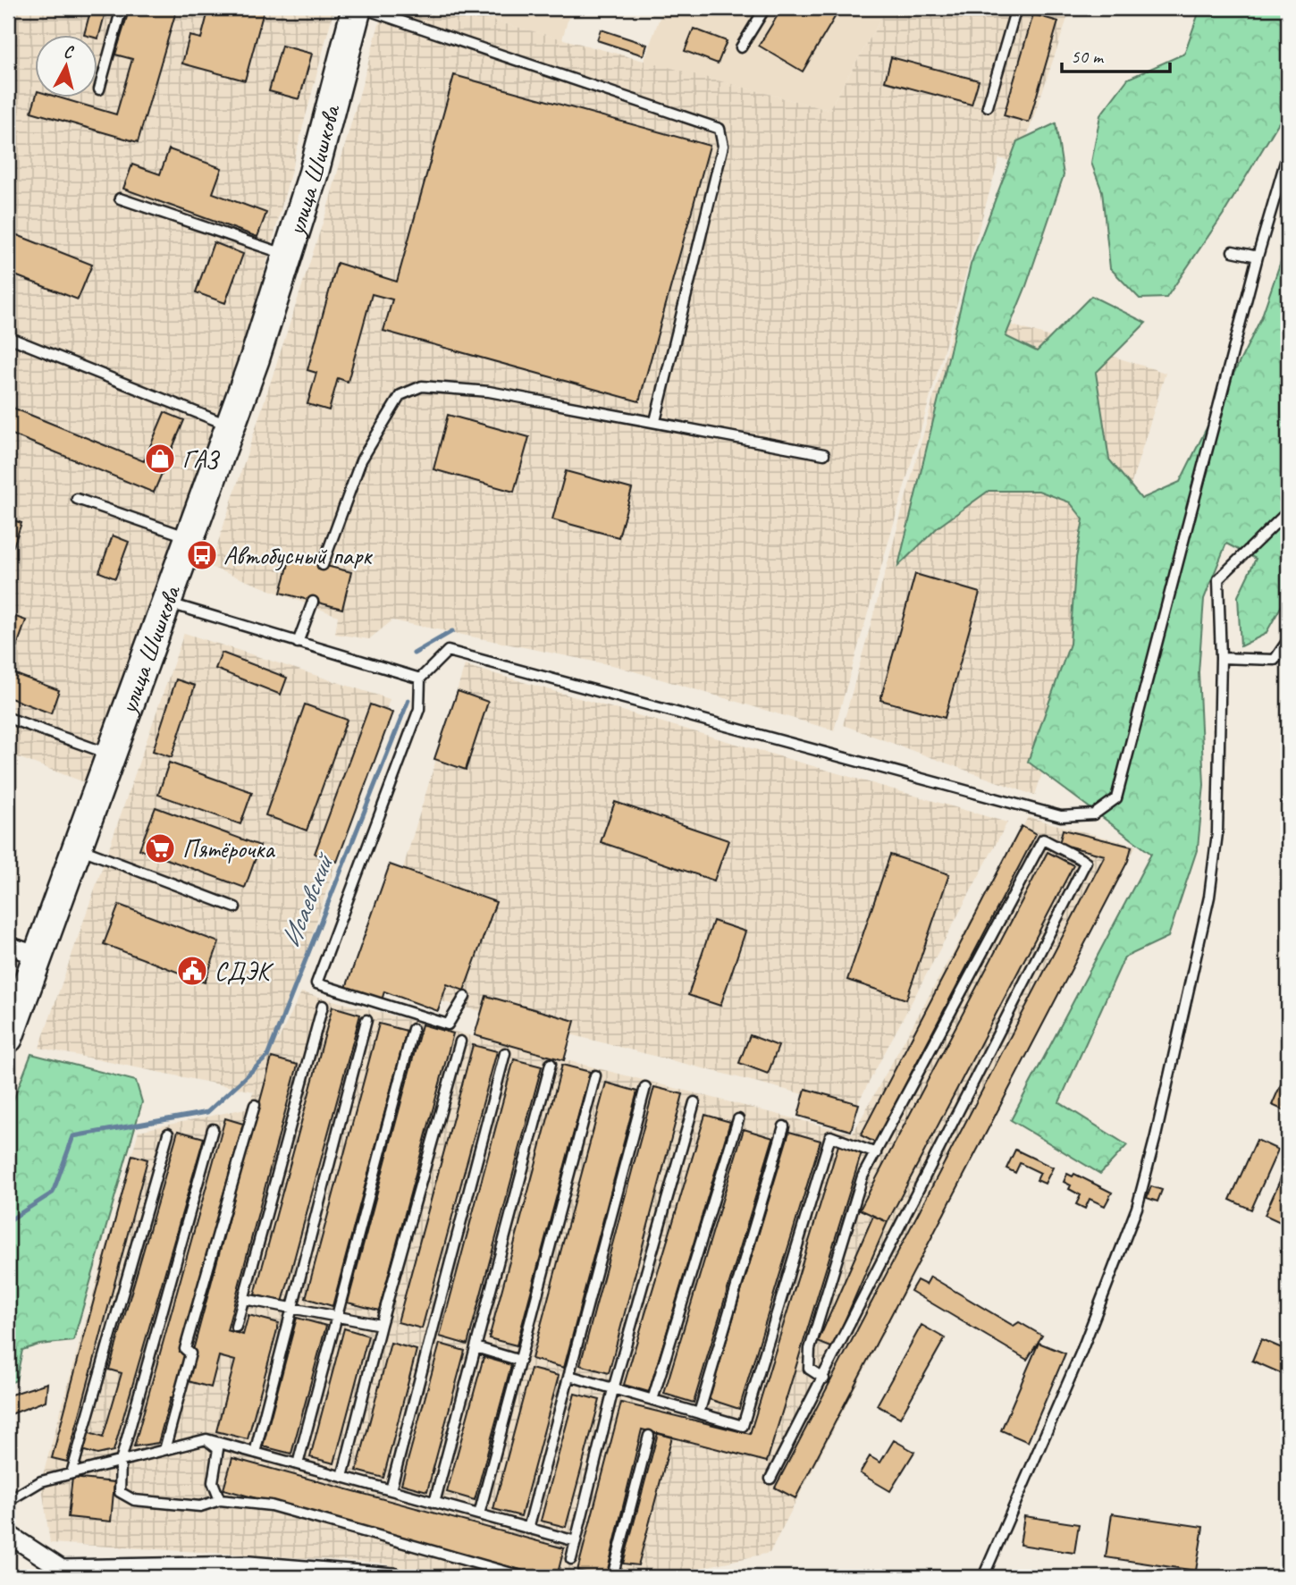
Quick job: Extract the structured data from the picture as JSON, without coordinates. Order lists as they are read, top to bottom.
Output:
{
  "streets": {
    "main road": ["улица Шишкова"]
  },
  "water": ["Исаевский"],
  "places": {
    "shop": ["ГАЗ"],
    "bus stop": ["Автобусный парк"],
    "supermarket": ["Пятёрочка"],
    "public building": ["СДЭК"]
  },
  "scale_bar": "50 m",
  "north": "top"
}
